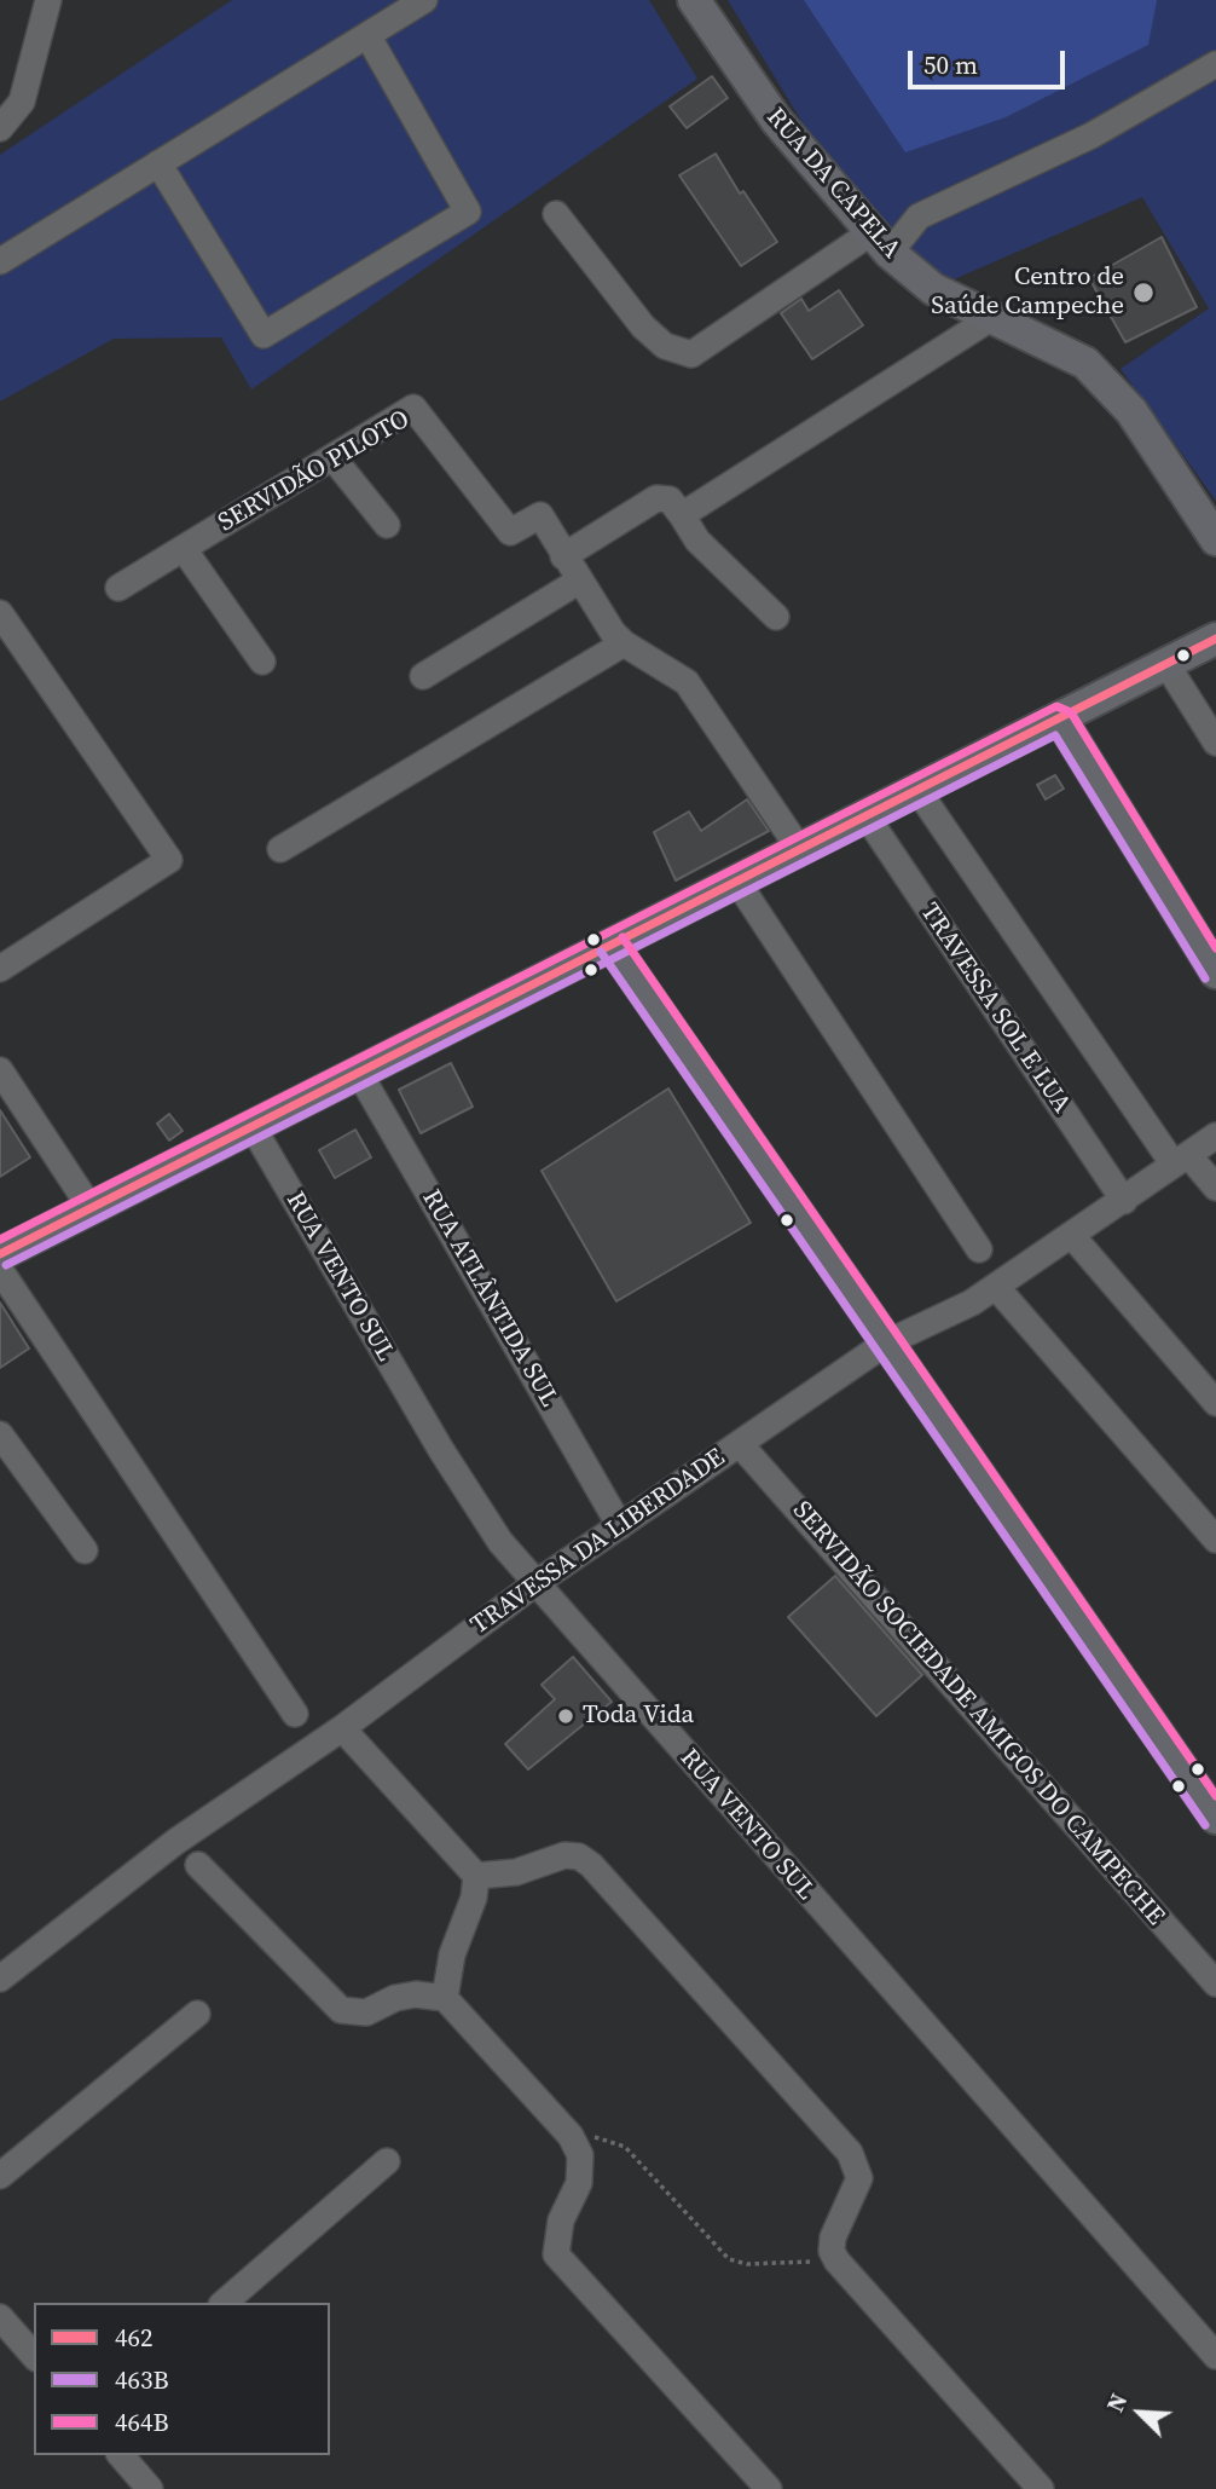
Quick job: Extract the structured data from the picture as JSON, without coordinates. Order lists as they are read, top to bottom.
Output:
{
  "streets": {
    "main road": ["RUA DA CAPELA"],
    "street": [
      "SERVIDÃO PILOTO",
      "TRAVESSA SOL E LUA",
      "RUA VENTO SUL",
      "RUA ATLÂNTIDA SUL",
      "TRAVESSA DA LIBERDADE",
      "SERVIDÃO SOCIEDADE AMIGOS DO CAMPECHE"
    ]
  },
  "crossings": [
    ["TRAVESSA SOL E LUA", "TRAVESSA DA LIBERDADE"],
    ["RUA VENTO SUL", "TRAVESSA DA LIBERDADE"],
    ["RUA ATLÂNTIDA SUL", "TRAVESSA DA LIBERDADE"],
    ["TRAVESSA DA LIBERDADE", "SERVIDÃO SOCIEDADE AMIGOS DO CAMPECHE"]
  ],
  "places": ["Centro de Saúde Campeche", "Toda Vida"],
  "lines": ["transit line 462", "transit line 464B", "transit line 463B"],
  "legend": ["462", "463B", "464B"],
  "scale_bar": "50 m",
  "north": "top left"
}
